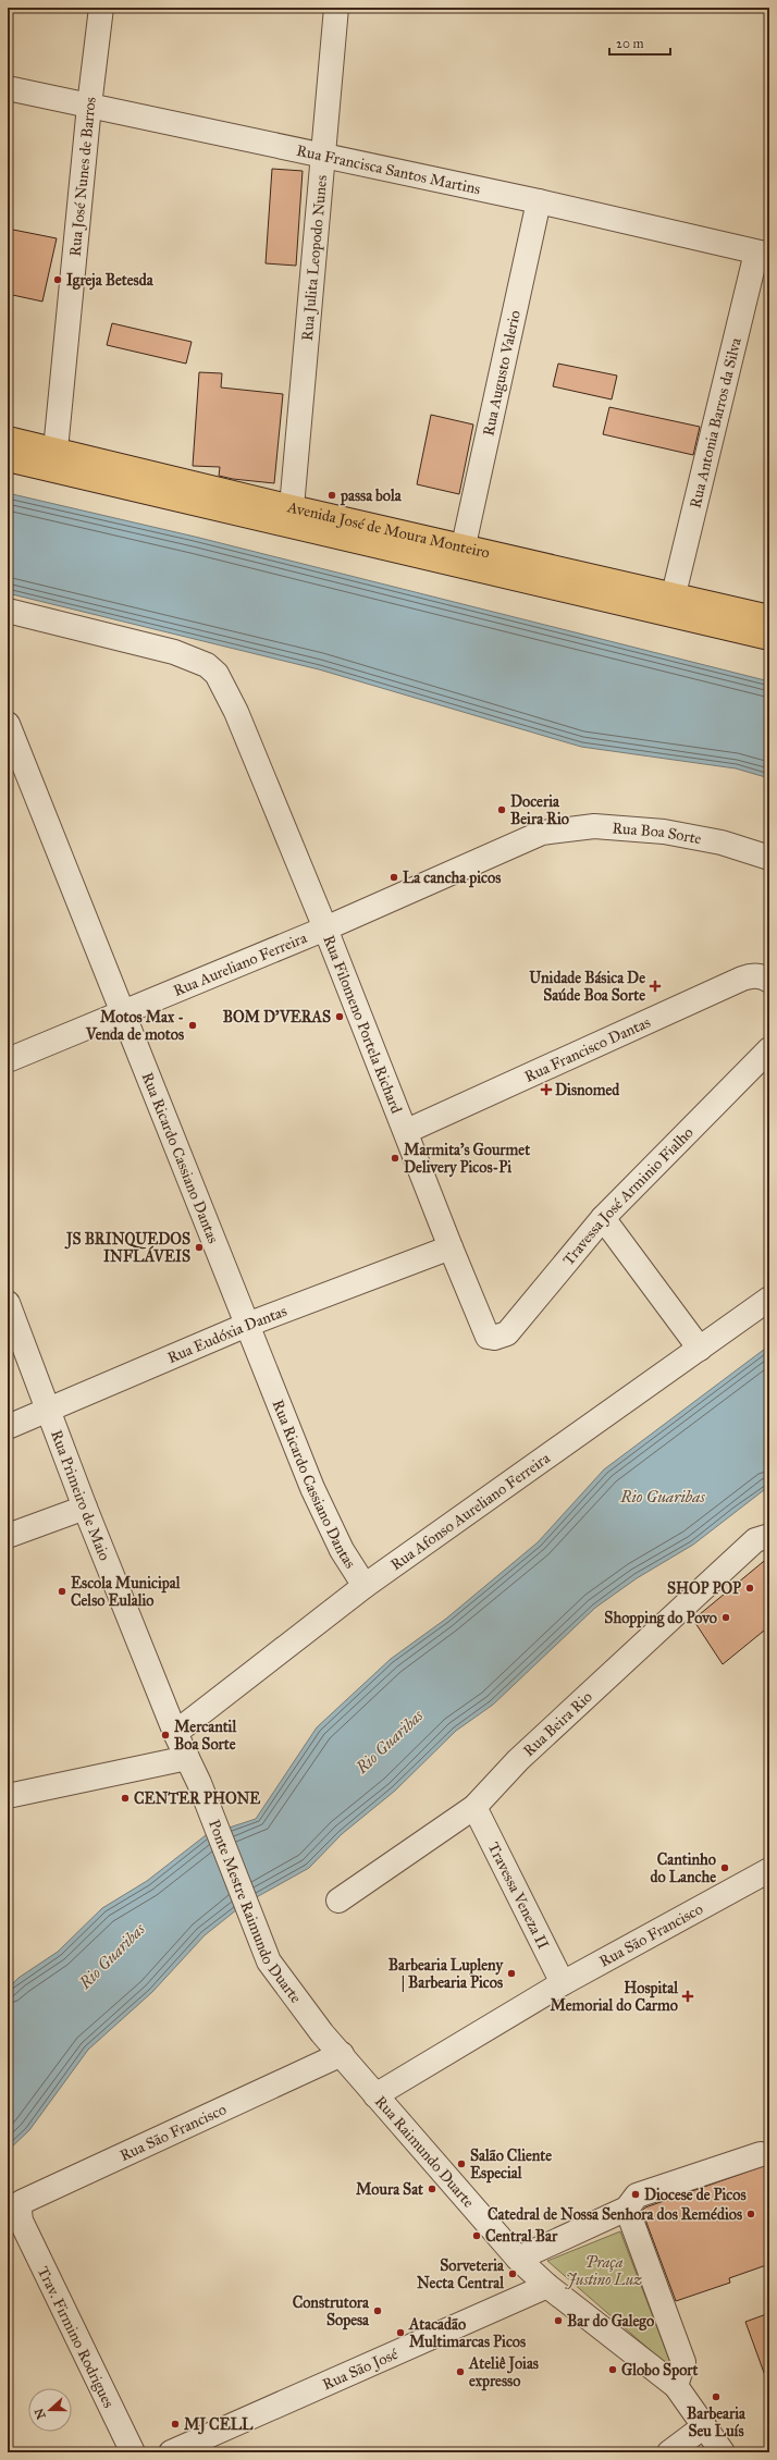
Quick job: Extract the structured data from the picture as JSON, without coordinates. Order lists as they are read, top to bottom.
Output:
{
  "streets": {
    "main road": ["Avenida José de Moura Monteiro"],
    "street": [
      "Rua Francisca Santos Martins",
      "Rua José Nunes de Barros",
      "Rua Julita Leopodo Nunes",
      "Rua Augusto Valerio",
      "Rua Antonia Barros da Silva",
      "Rua Boa Sorte",
      "Rua Aureliano Ferreira",
      "Rua Filomeno Portela Richard",
      "Rua Francisco Dantas",
      "Rua Ricardo Cassiano Dantas",
      "Travessa José Arminio Fialho",
      "Rua Eudóxia Dantas",
      "Rua Primeiro de Maio",
      "Rua Afonso Aureliano Ferreira",
      "Rua Beira Rio",
      "Travessa Veneza II",
      "Ponte Mestre Raimundo Duarte",
      "Rua São Francisco",
      "Rua Raimundo Duarte",
      "Trav. Firmino Rodrigues",
      "Rua São José"
    ]
  },
  "crossings": [
    ["Rua Francisca Santos Martins", "Rua José Nunes de Barros"],
    ["Rua Francisca Santos Martins", "Rua Julita Leopodo Nunes"],
    ["Rua Francisca Santos Martins", "Rua Augusto Valerio"],
    ["Rua Francisca Santos Martins", "Rua Antonia Barros da Silva"],
    ["Rua José Nunes de Barros", "Avenida José de Moura Monteiro"],
    ["Rua Julita Leopodo Nunes", "Avenida José de Moura Monteiro"],
    ["Rua Augusto Valerio", "Avenida José de Moura Monteiro"],
    ["Rua Antonia Barros da Silva", "Avenida José de Moura Monteiro"],
    ["Rua Boa Sorte", "Rua Aureliano Ferreira"],
    ["Rua Aureliano Ferreira", "Rua Filomeno Portela Richard"],
    ["Rua Aureliano Ferreira", "Rua Ricardo Cassiano Dantas"],
    ["Rua Filomeno Portela Richard", "Rua Francisco Dantas"],
    ["Rua Filomeno Portela Richard", "Travessa José Arminio Fialho"],
    ["Rua Filomeno Portela Richard", "Rua Eudóxia Dantas"],
    ["Rua Ricardo Cassiano Dantas", "Rua Eudóxia Dantas"],
    ["Rua Ricardo Cassiano Dantas", "Rua Afonso Aureliano Ferreira"],
    ["Rua Eudóxia Dantas", "Rua Primeiro de Maio"],
    ["Rua Primeiro de Maio", "Rua Afonso Aureliano Ferreira"],
    ["Rua Primeiro de Maio", "Ponte Mestre Raimundo Duarte"],
    ["Rua Beira Rio", "Travessa Veneza II"],
    ["Travessa Veneza II", "Rua São Francisco"],
    ["Ponte Mestre Raimundo Duarte", "Rua Raimundo Duarte"],
    ["Rua São Francisco", "Rua Raimundo Duarte"],
    ["Rua São Francisco", "Trav. Firmino Rodrigues"],
    ["Rua Raimundo Duarte", "Rua São José"]
  ],
  "water": ["Rio Guaribas"],
  "parks": ["Praça Justino Luz"],
  "places": {
    "other": [
      "Igreja Betesda",
      "passa bola",
      "Doceria Beira Rio",
      "La cancha picos",
      "BOM D'VERAS",
      "Motos Max - Venda de motos",
      "Marmita’s Gourmet Delivery Picos-Pi",
      "JS BRINQUEDOS INFLÁVEIS",
      "SHOP POP",
      "Escola Municipal Celso Eulalio",
      "Shopping do Povo",
      "Mercantil Boa Sorte",
      "CENTER PHONE",
      "Cantinho do Lanche",
      "Barbearia Lupleny | Barbearia Picos",
      "Salão Cliente Especial",
      "Moura Sat",
      "Diocese de Picos",
      "Catedral de Nossa Senhora dos Remédios",
      "Central Bar",
      "Sorveteria Necta Central",
      "Construtora Sopesa",
      "Bar do Galego",
      "Atacadão Multimarcas Picos",
      "Globo Sport",
      "Ateliê Joias expresso",
      "Barbearia Seu Luís",
      "MJ CELL"
    ],
    "health": ["Unidade Básica De Saúde Boa Sorte", "Disnomed", "Hospital Memorial do Carmo"]
  },
  "scale_bar": "20 m",
  "north": "left"
}
